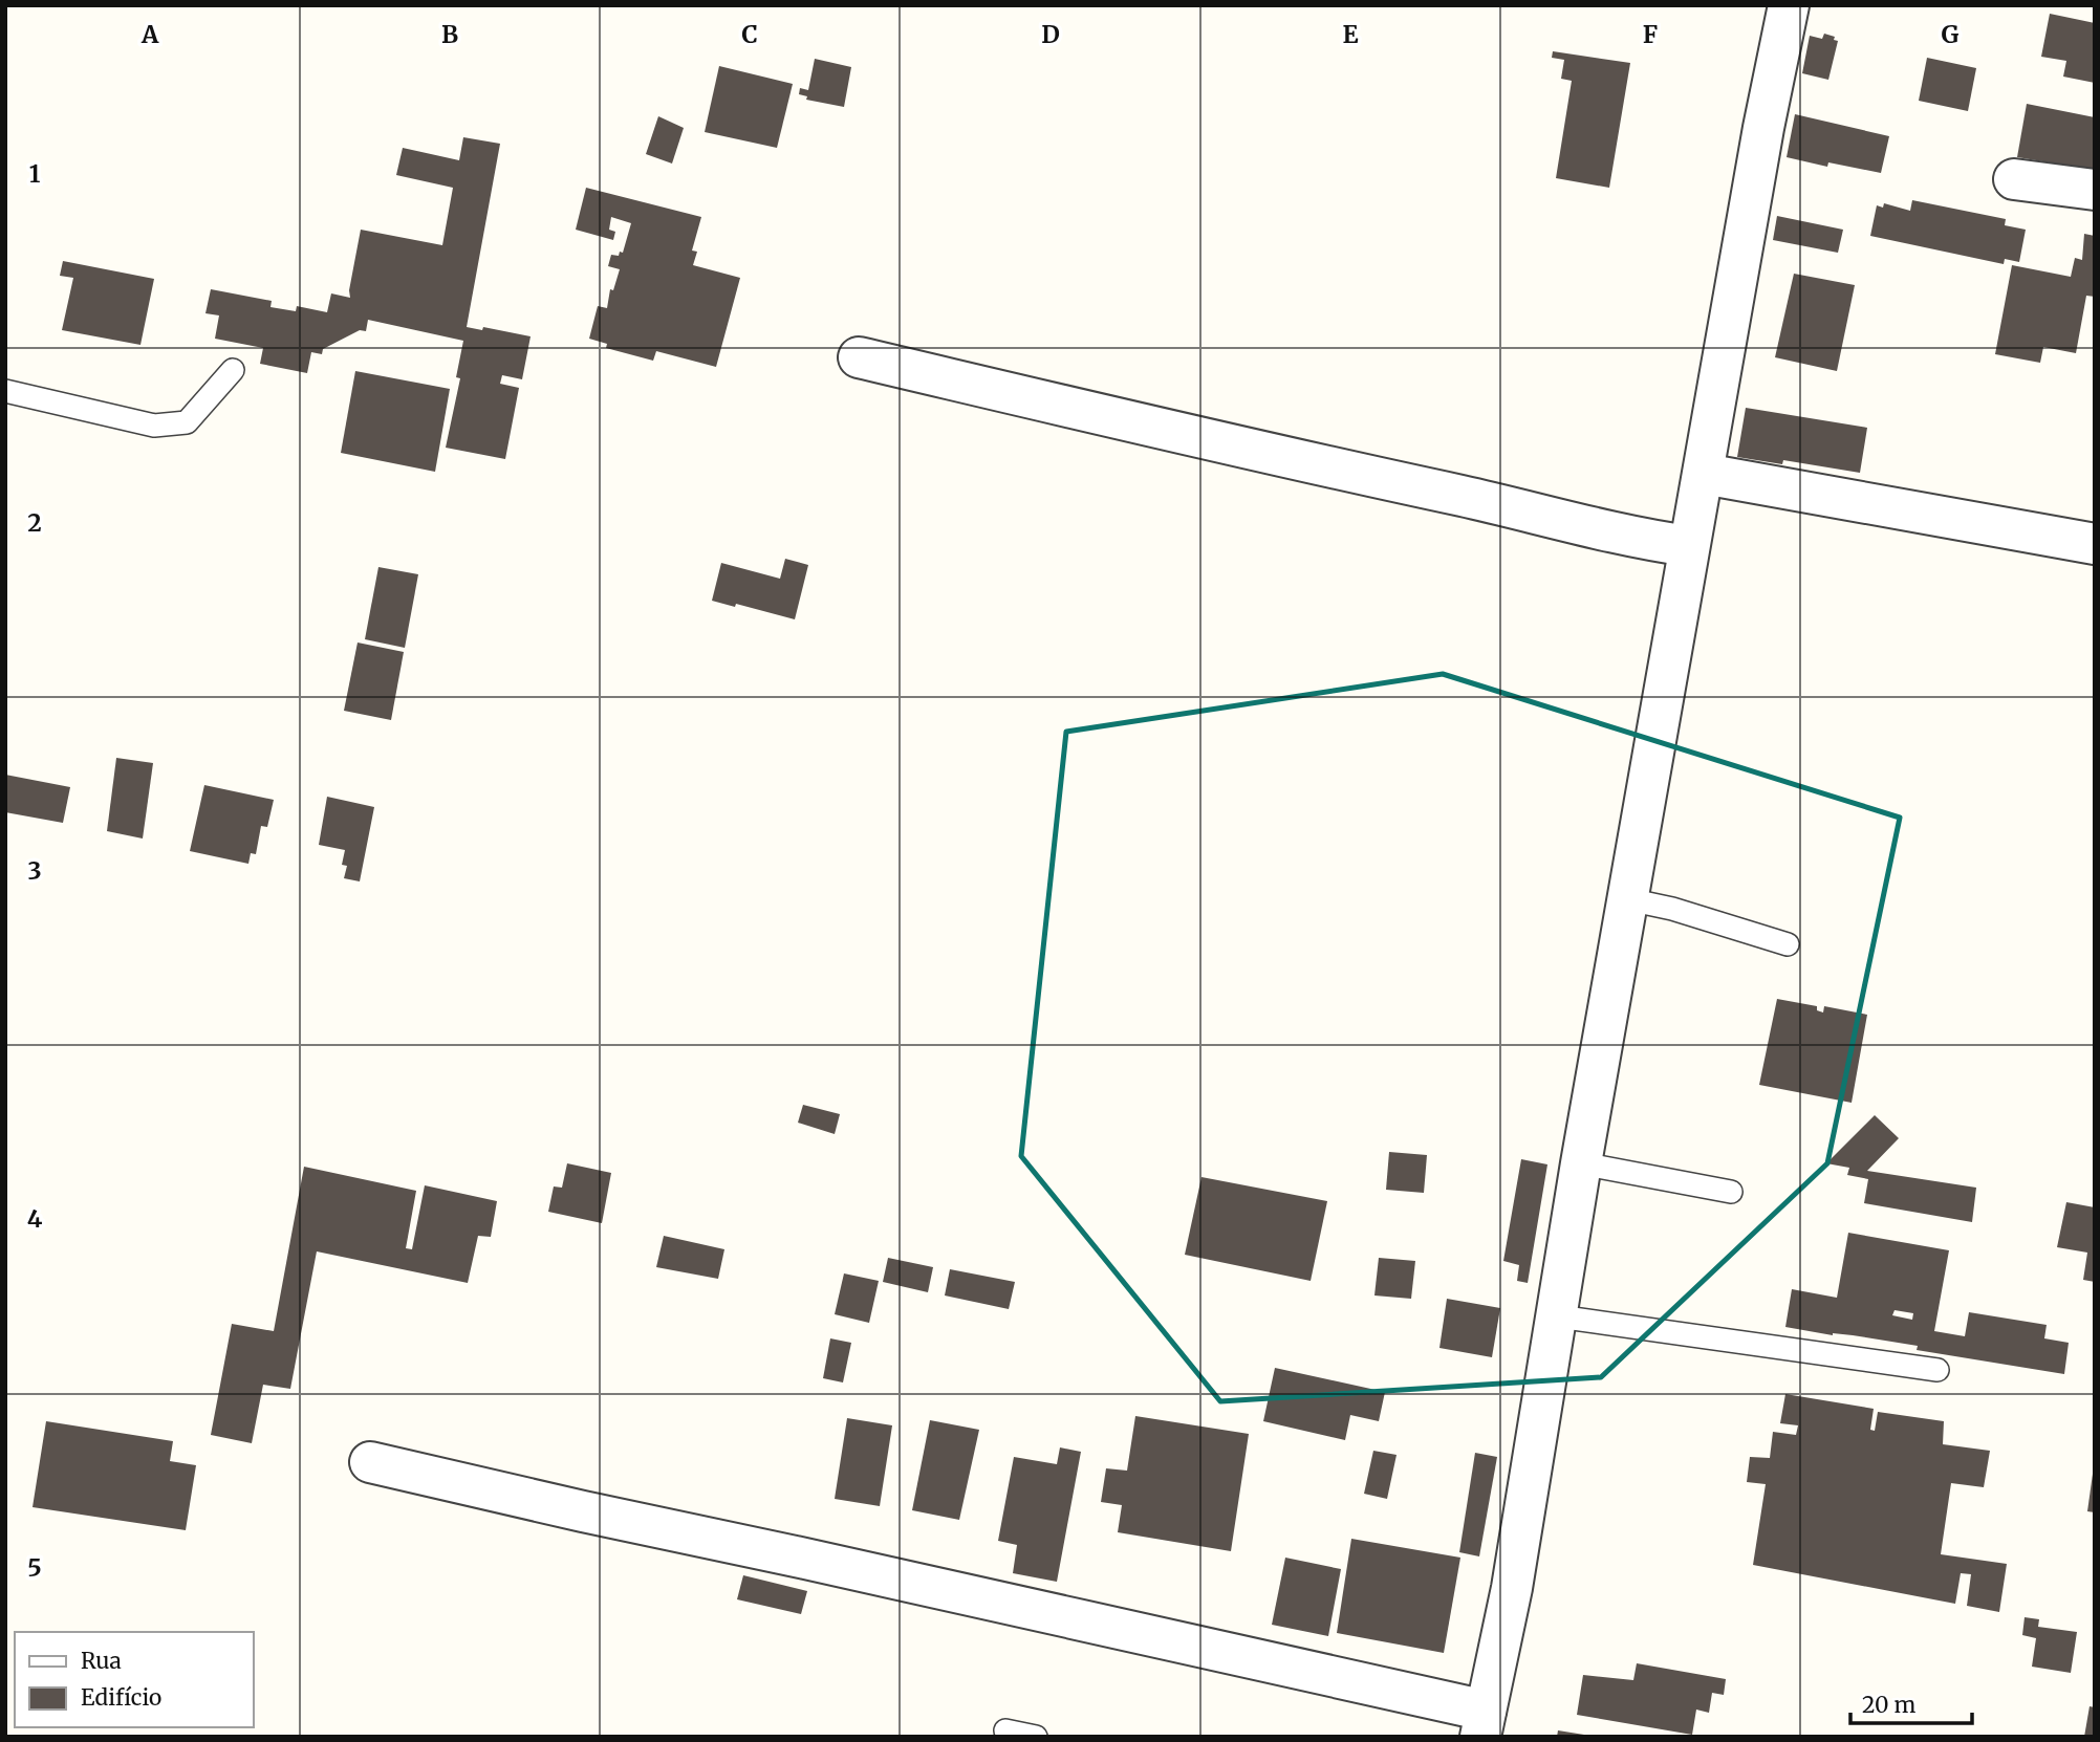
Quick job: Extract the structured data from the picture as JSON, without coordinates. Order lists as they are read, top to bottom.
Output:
{
  "legend": ["Rua", "Edifício"],
  "scale_bar": "20 m",
  "grid": {
    "columns": [
      "A",
      "B",
      "C",
      "D",
      "E",
      "F",
      "G"
    ],
    "rows": [
      "1",
      "2",
      "3",
      "4",
      "5"
    ]
  }
}
